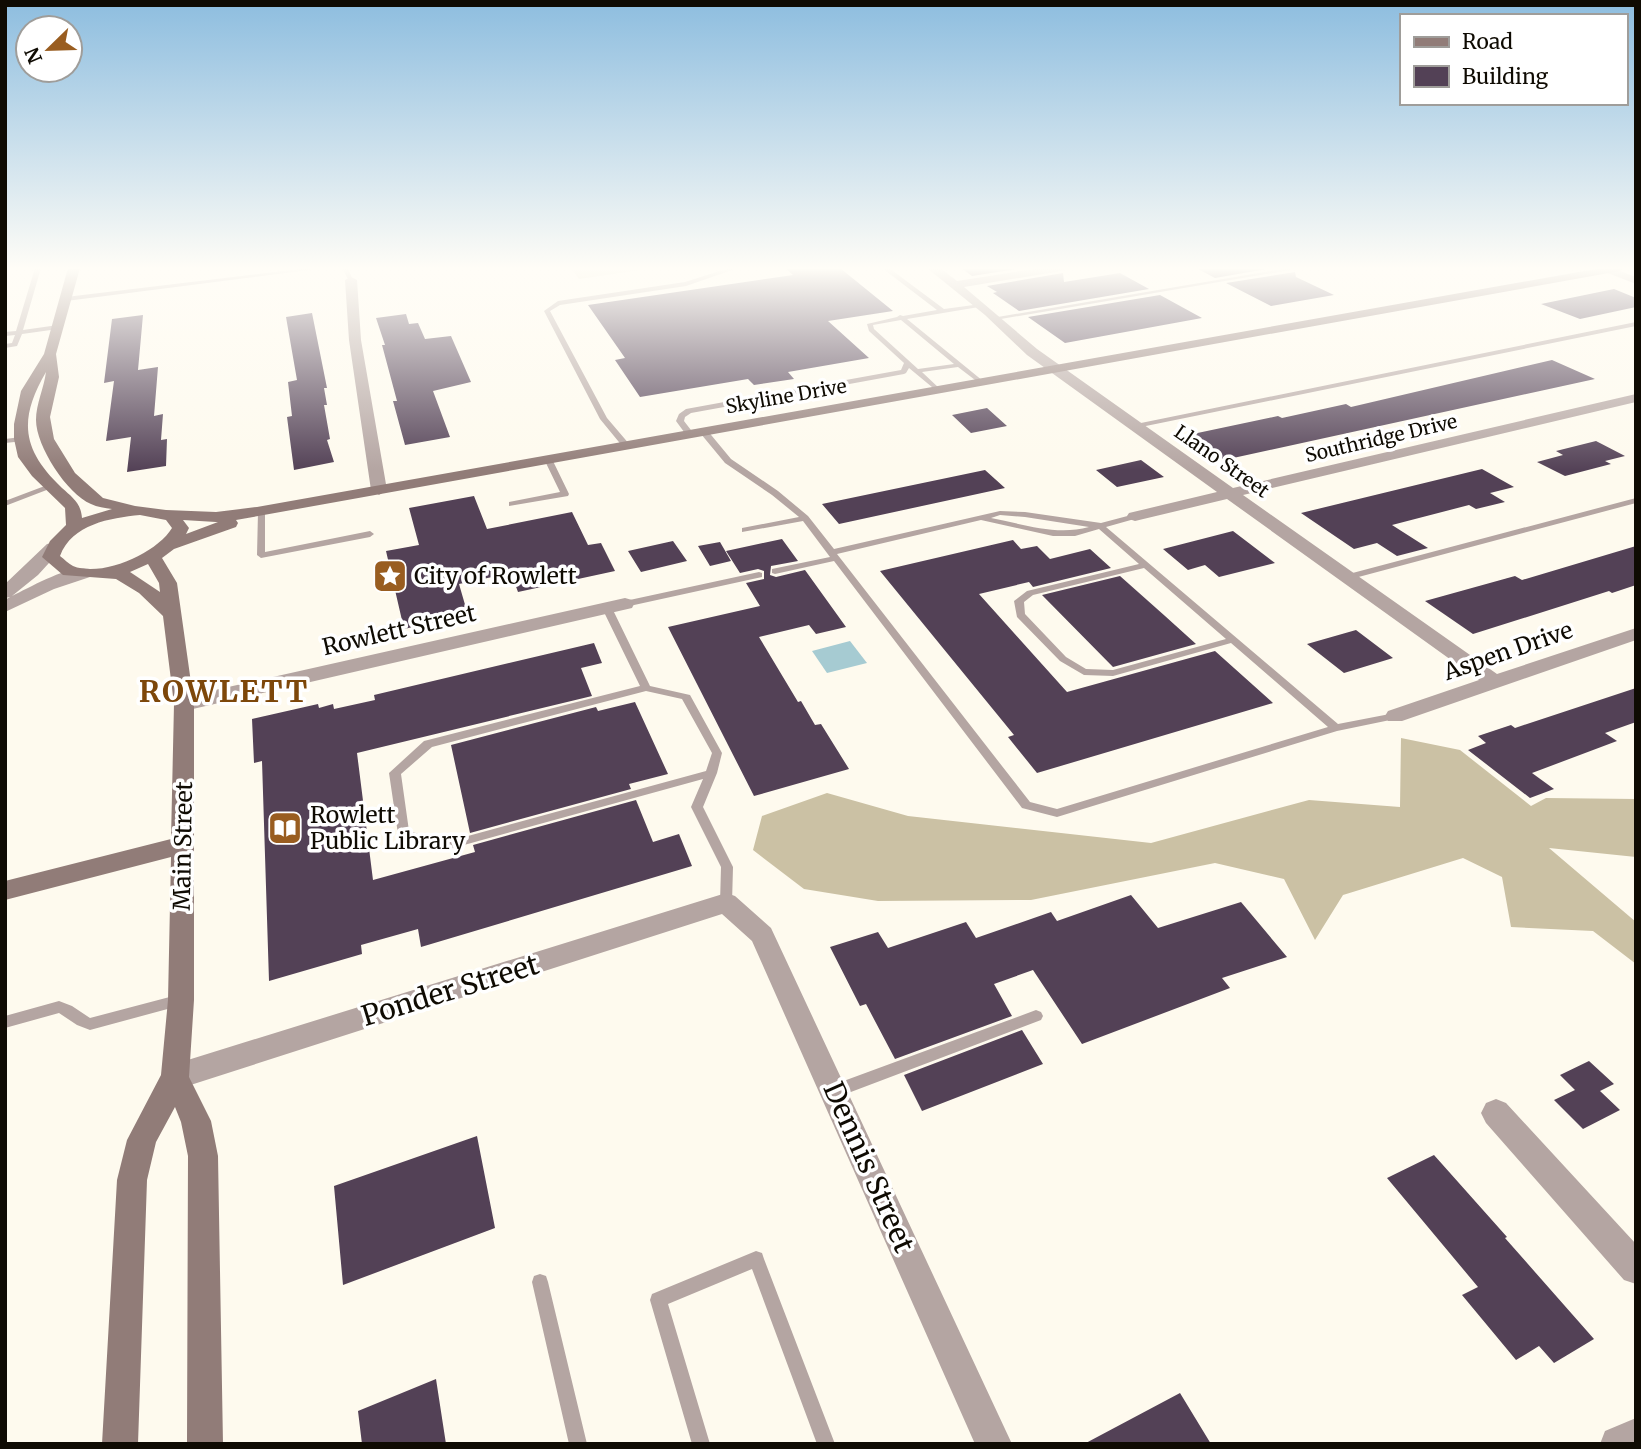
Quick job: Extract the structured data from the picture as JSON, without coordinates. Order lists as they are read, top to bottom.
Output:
{
  "streets": {
    "street": [
      "Skyline Drive",
      "Southridge Drive",
      "Llano Street",
      "Rowlett Street",
      "Aspen Drive",
      "Main Street",
      "Ponder Street",
      "Dennis Street"
    ]
  },
  "crossings": [
    ["Skyline Drive", "Llano Street"],
    ["Southridge Drive", "Llano Street"],
    ["Llano Street", "Aspen Drive"],
    ["Rowlett Street", "Main Street"],
    ["Main Street", "Ponder Street"],
    ["Ponder Street", "Dennis Street"]
  ],
  "districts": ["ROWLETT"],
  "places": {
    "place": ["City of Rowlett"],
    "library": ["Rowlett Public Library"]
  },
  "legend": ["Road", "Building"],
  "north": "bottom left"
}
